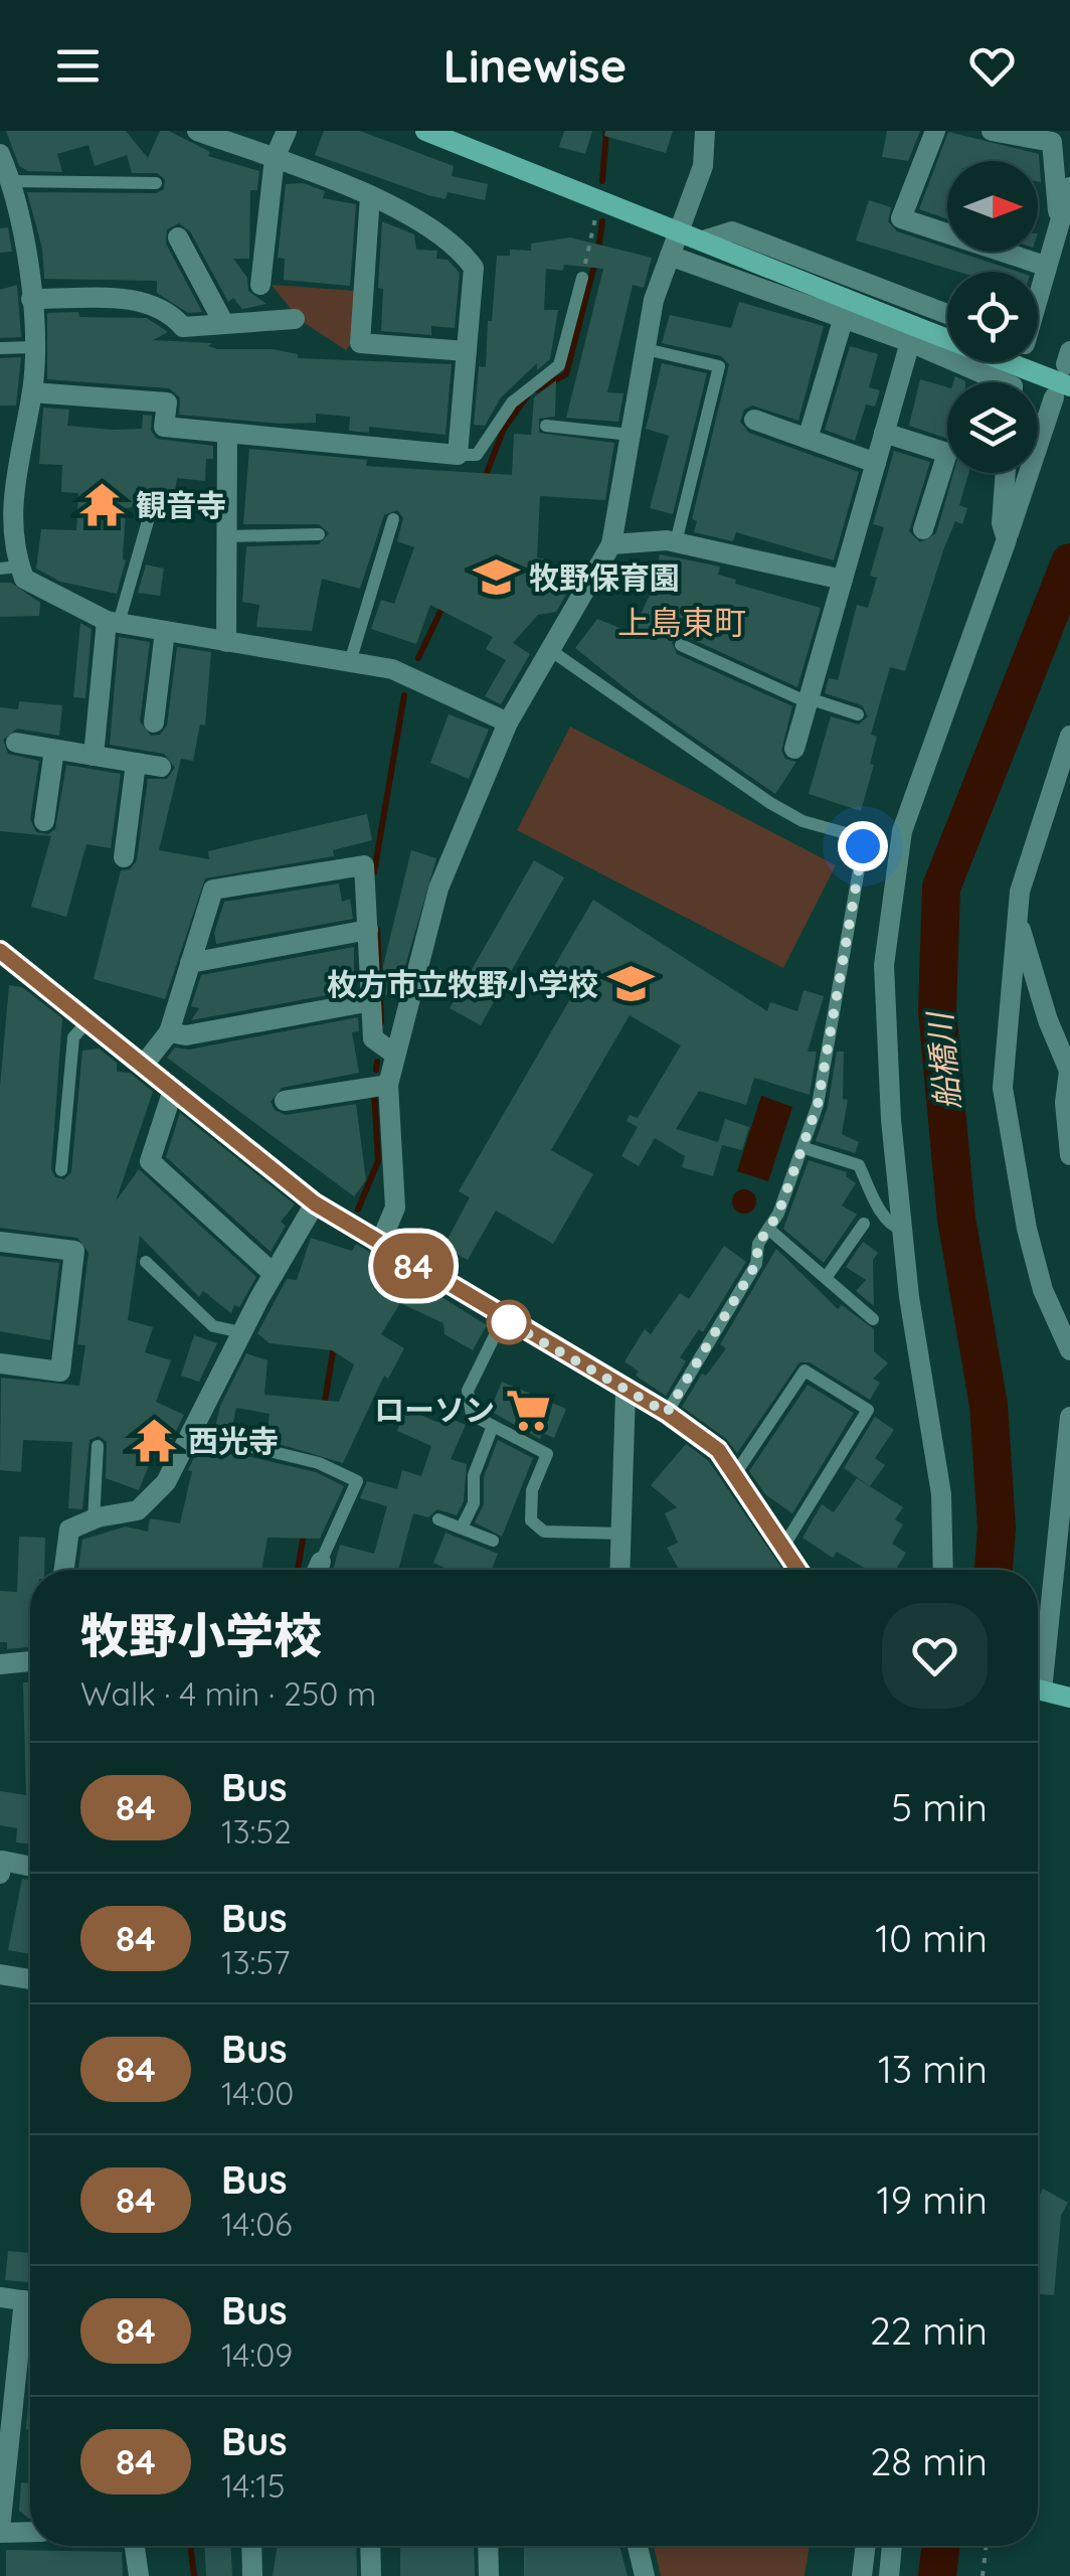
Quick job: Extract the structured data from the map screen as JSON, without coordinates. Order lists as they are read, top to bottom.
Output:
{
  "districts": ["上島東町"],
  "water": ["船橋川"],
  "places": {
    "temple": ["観音寺", "西光寺"],
    "school or university": ["牧野保育園", "枚方市立牧野小学校"],
    "supermarket": ["ローソン"]
  },
  "lines": ["bus line 84"],
  "north": "right",
  "page": {
    "header": "Linewise",
    "on_map": "84",
    "heading": ["牧野小学校", "Walk · 4 min · 250 m"],
    "list": [
      {
        "mark": "84",
        "name": "Bus",
        "note": "13:52",
        "value": "5 min"
      },
      {
        "mark": "84",
        "name": "Bus",
        "note": "13:57",
        "value": "10 min"
      },
      {
        "mark": "84",
        "name": "Bus",
        "note": "14:00",
        "value": "13 min"
      },
      {
        "mark": "84",
        "name": "Bus",
        "note": "14:06",
        "value": "19 min"
      },
      {
        "mark": "84",
        "name": "Bus",
        "note": "14:09",
        "value": "22 min"
      },
      {
        "mark": "84",
        "name": "Bus",
        "note": "14:15",
        "value": "28 min"
      }
    ]
  }
}
